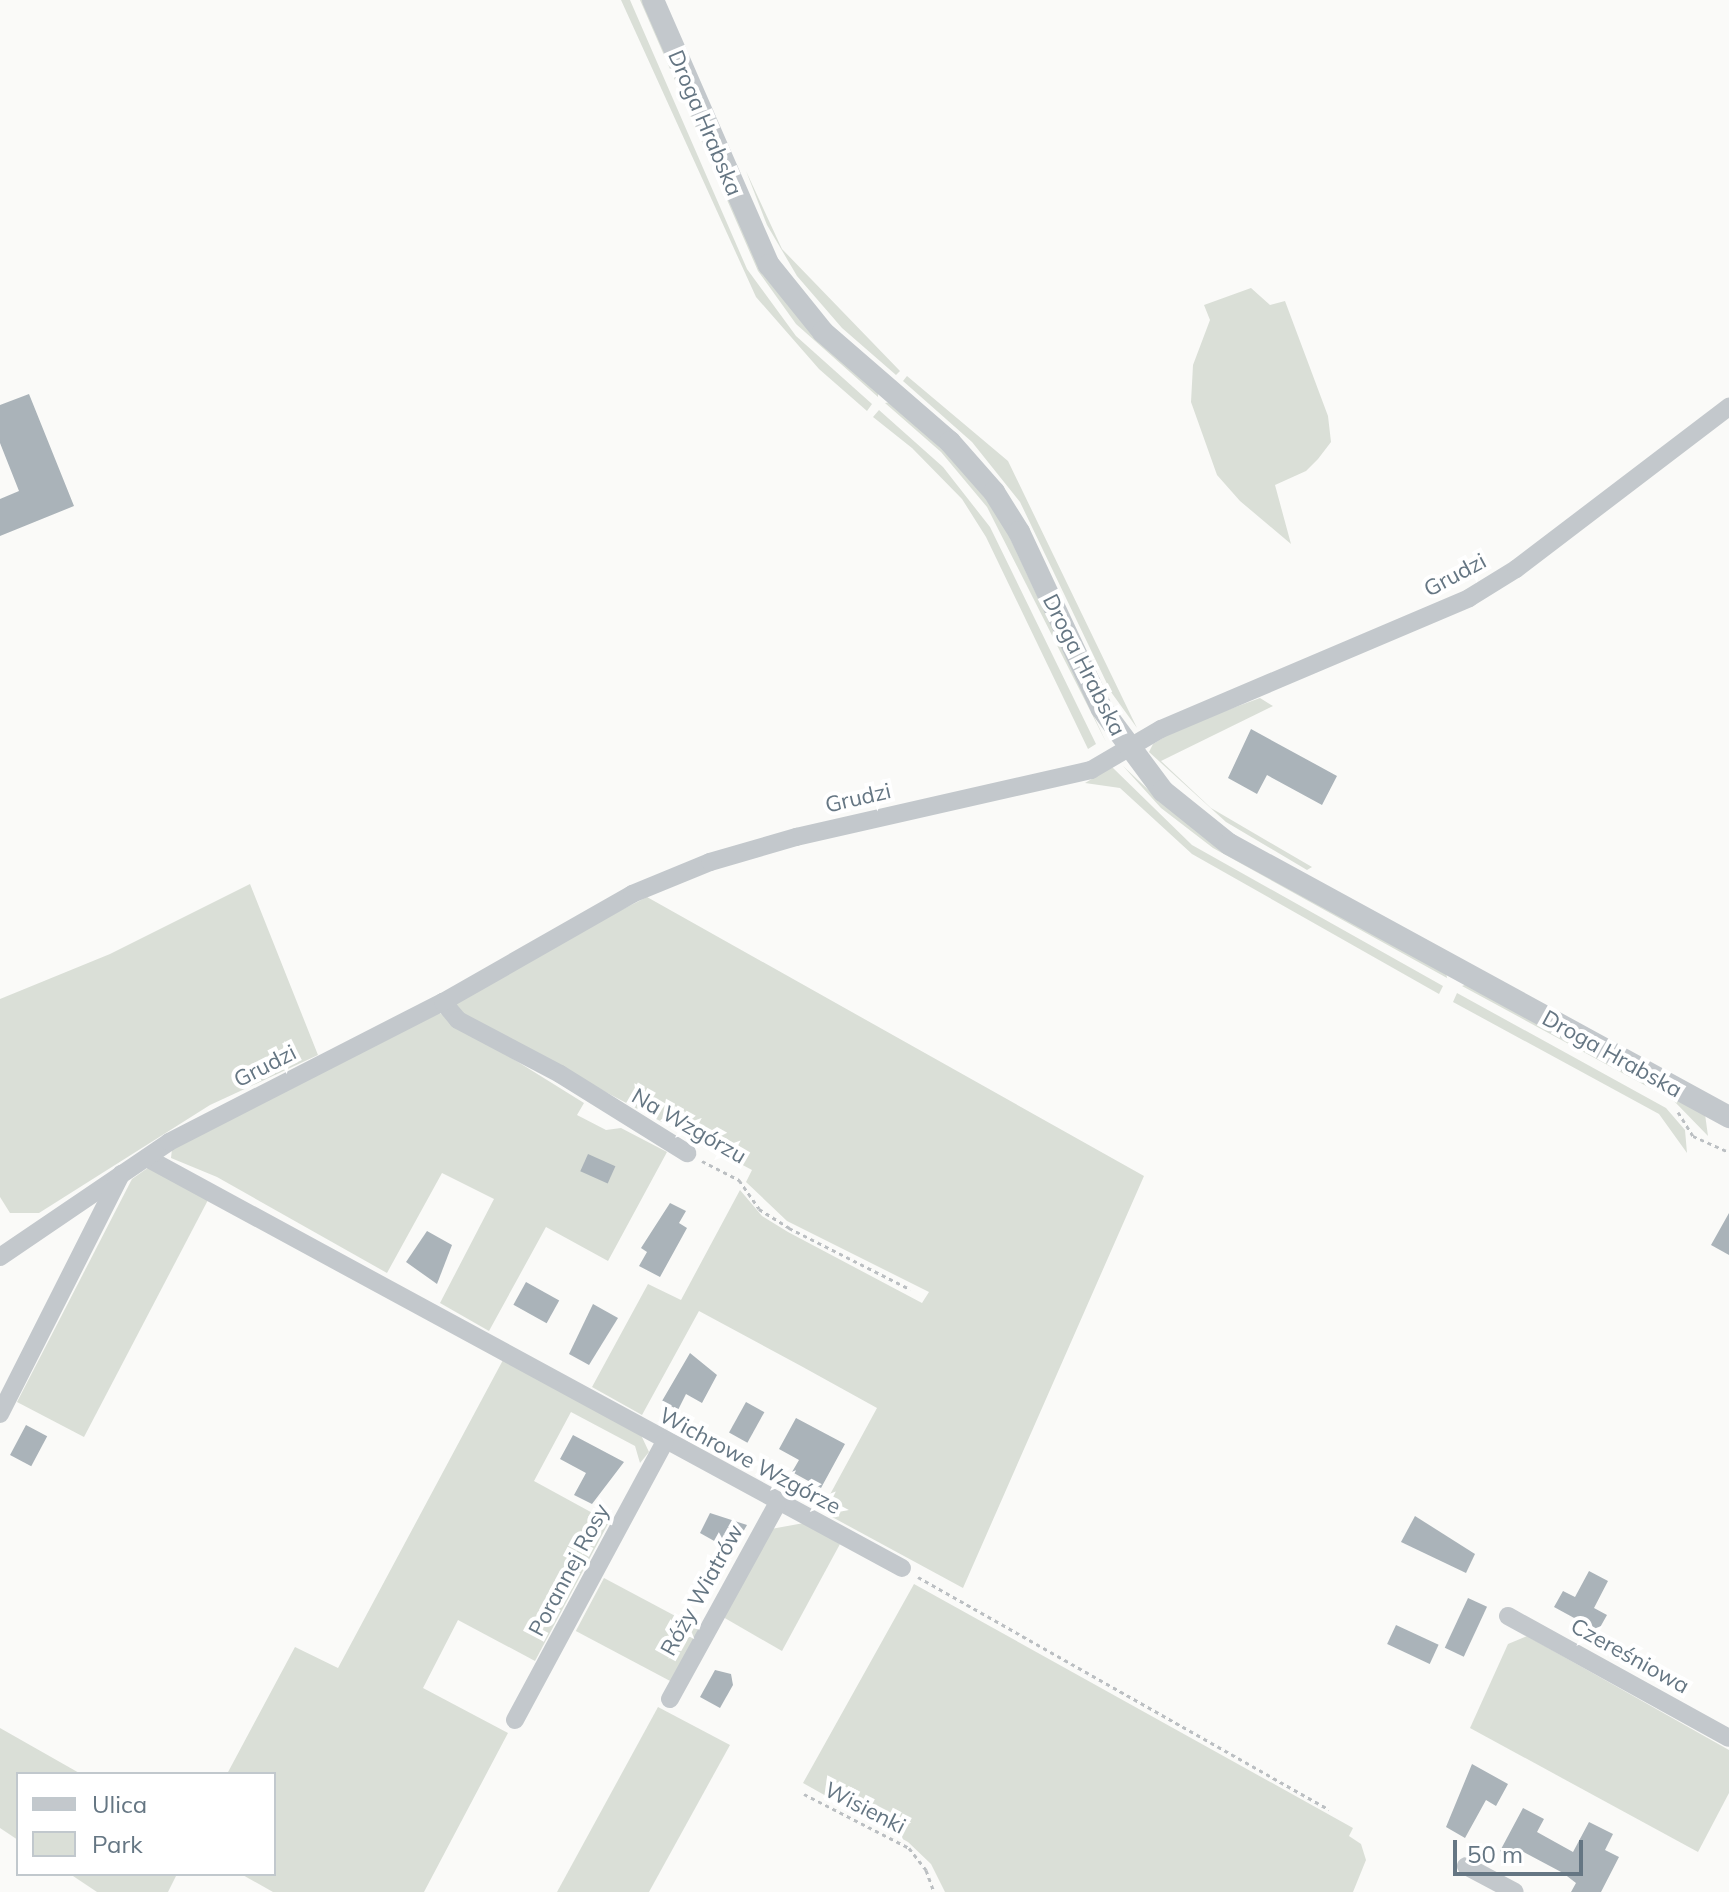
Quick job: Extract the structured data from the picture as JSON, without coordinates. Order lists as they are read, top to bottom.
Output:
{
  "streets": {
    "street": [
      "Droga Hrabska",
      "Grudzi",
      "Na Wzgórzu",
      "Wichrowe Wzgórze",
      "Porannej Rosy",
      "Róży Wiatrów",
      "Czereśniowa"
    ],
    "path": ["Wisienki"]
  },
  "crossings": [
    ["Droga Hrabska", "Grudzi"],
    ["Grudzi", "Na Wzgórzu"],
    ["Grudzi", "Wichrowe Wzgórze"],
    ["Wichrowe Wzgórze", "Porannej Rosy"],
    ["Wichrowe Wzgórze", "Róży Wiatrów"]
  ],
  "legend": ["Ulica", "Park"],
  "scale_bar": "50 m"
}
